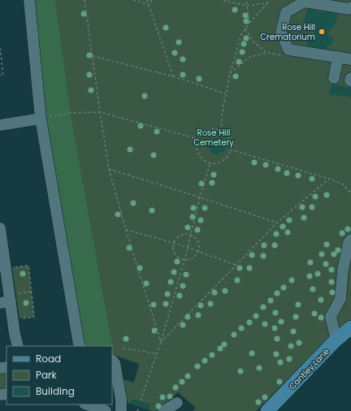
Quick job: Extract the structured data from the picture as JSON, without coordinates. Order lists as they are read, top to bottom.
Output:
{
  "streets": {
    "main road": ["Cantley Lane"]
  },
  "parks": ["Rose Hill Cemetery"],
  "places": ["Rose Hill Crematorium"],
  "legend": ["Road", "Park", "Building"]
}
